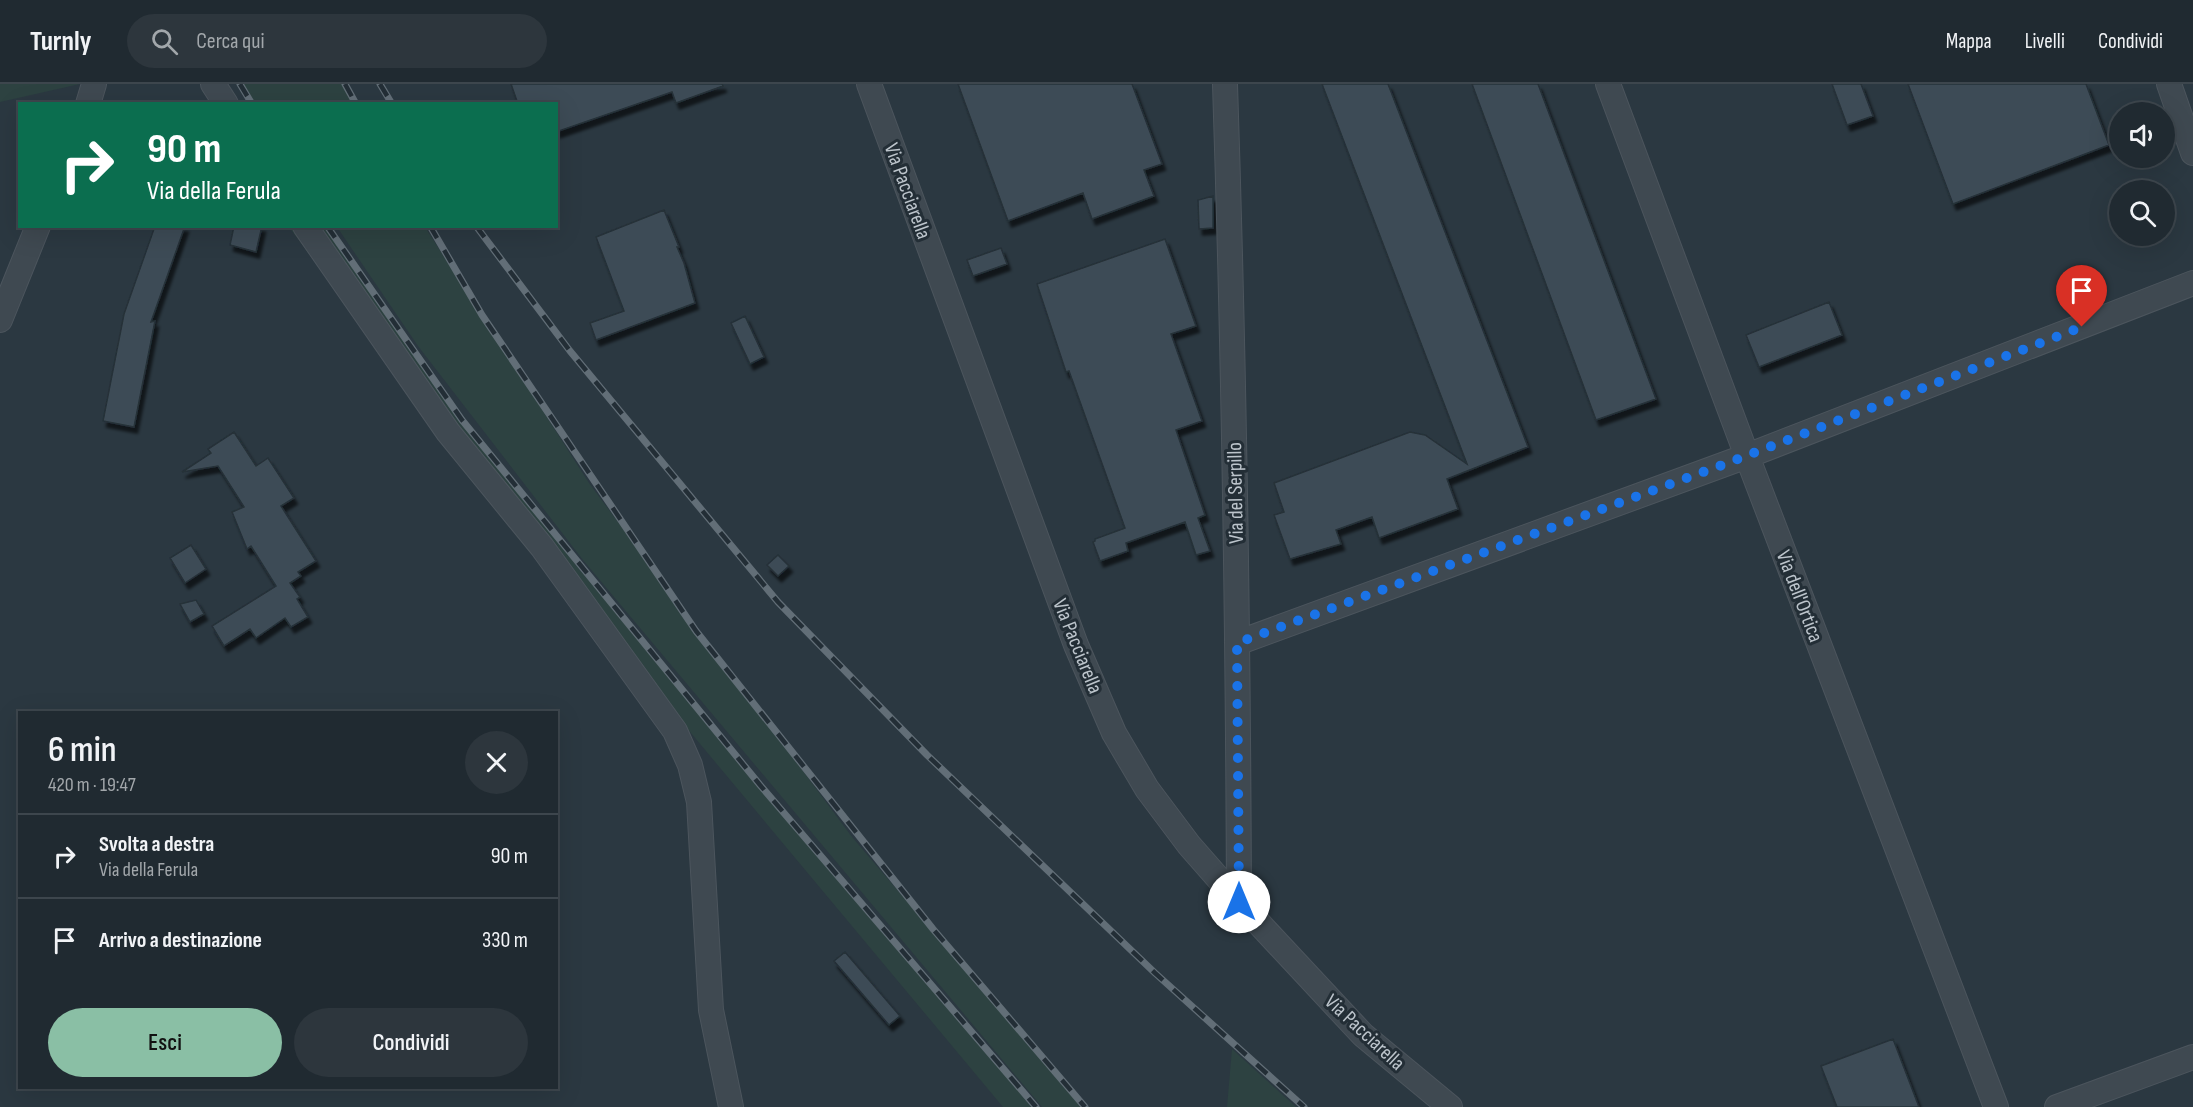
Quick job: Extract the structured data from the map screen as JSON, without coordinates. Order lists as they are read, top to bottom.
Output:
{
  "streets": {
    "street": ["Via Pacciarella", "Via del Serpillo", "Via dell'Ortica"]
  },
  "crossings": [
    ["Via Pacciarella", "Via del Serpillo"]
  ],
  "page": {
    "header": "Turnly",
    "search": "Cerca qui",
    "nav": ["Mappa", "Livelli", "Condividi"],
    "turn": ["90 m", "Via della Ferula"],
    "heading": ["6 min", "420 m · 19:47"],
    "list": [
      {
        "name": "Svolta a destra",
        "note": "Via della Ferula",
        "value": "90 m"
      },
      {
        "name": "Arrivo a destinazione",
        "value": "330 m"
      }
    ],
    "buttons": ["Esci", "Condividi"]
  }
}
